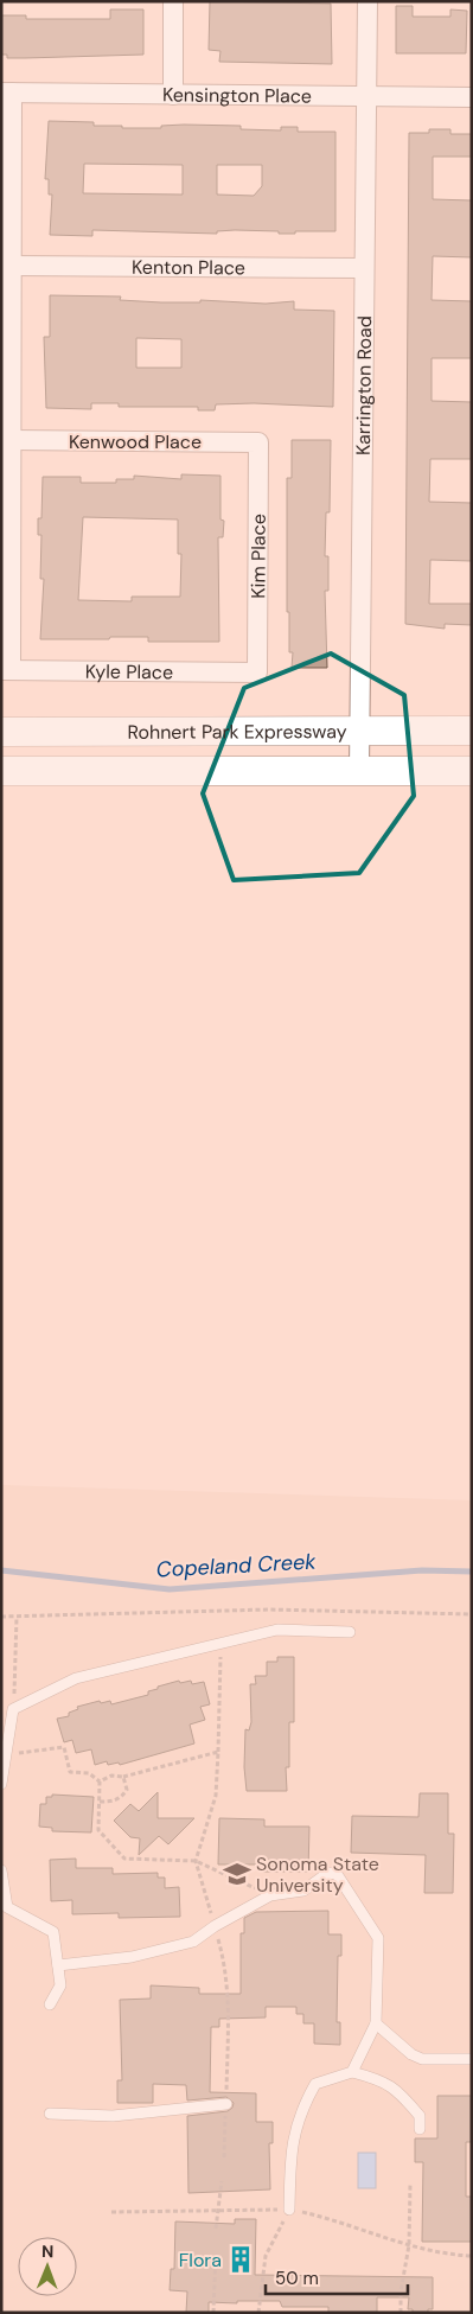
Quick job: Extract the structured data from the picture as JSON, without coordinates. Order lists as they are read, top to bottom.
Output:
{
  "streets": {
    "main road": ["Rohnert Park Expressway"],
    "street": [
      "Kensington Place",
      "Kenton Place",
      "Karrington Road",
      "Kenwood Place",
      "Kim Place",
      "Kyle Place"
    ]
  },
  "crossings": [
    ["Kensington Place", "Karrington Road"],
    ["Kenton Place", "Karrington Road"],
    ["Karrington Road", "Rohnert Park Expressway"],
    ["Kenwood Place", "Kim Place"],
    ["Kim Place", "Kyle Place"]
  ],
  "water": ["Copeland Creek"],
  "places": {
    "school or university": ["Sonoma State University"],
    "building": ["Flora"]
  },
  "scale_bar": "50 m",
  "north": "top"
}
